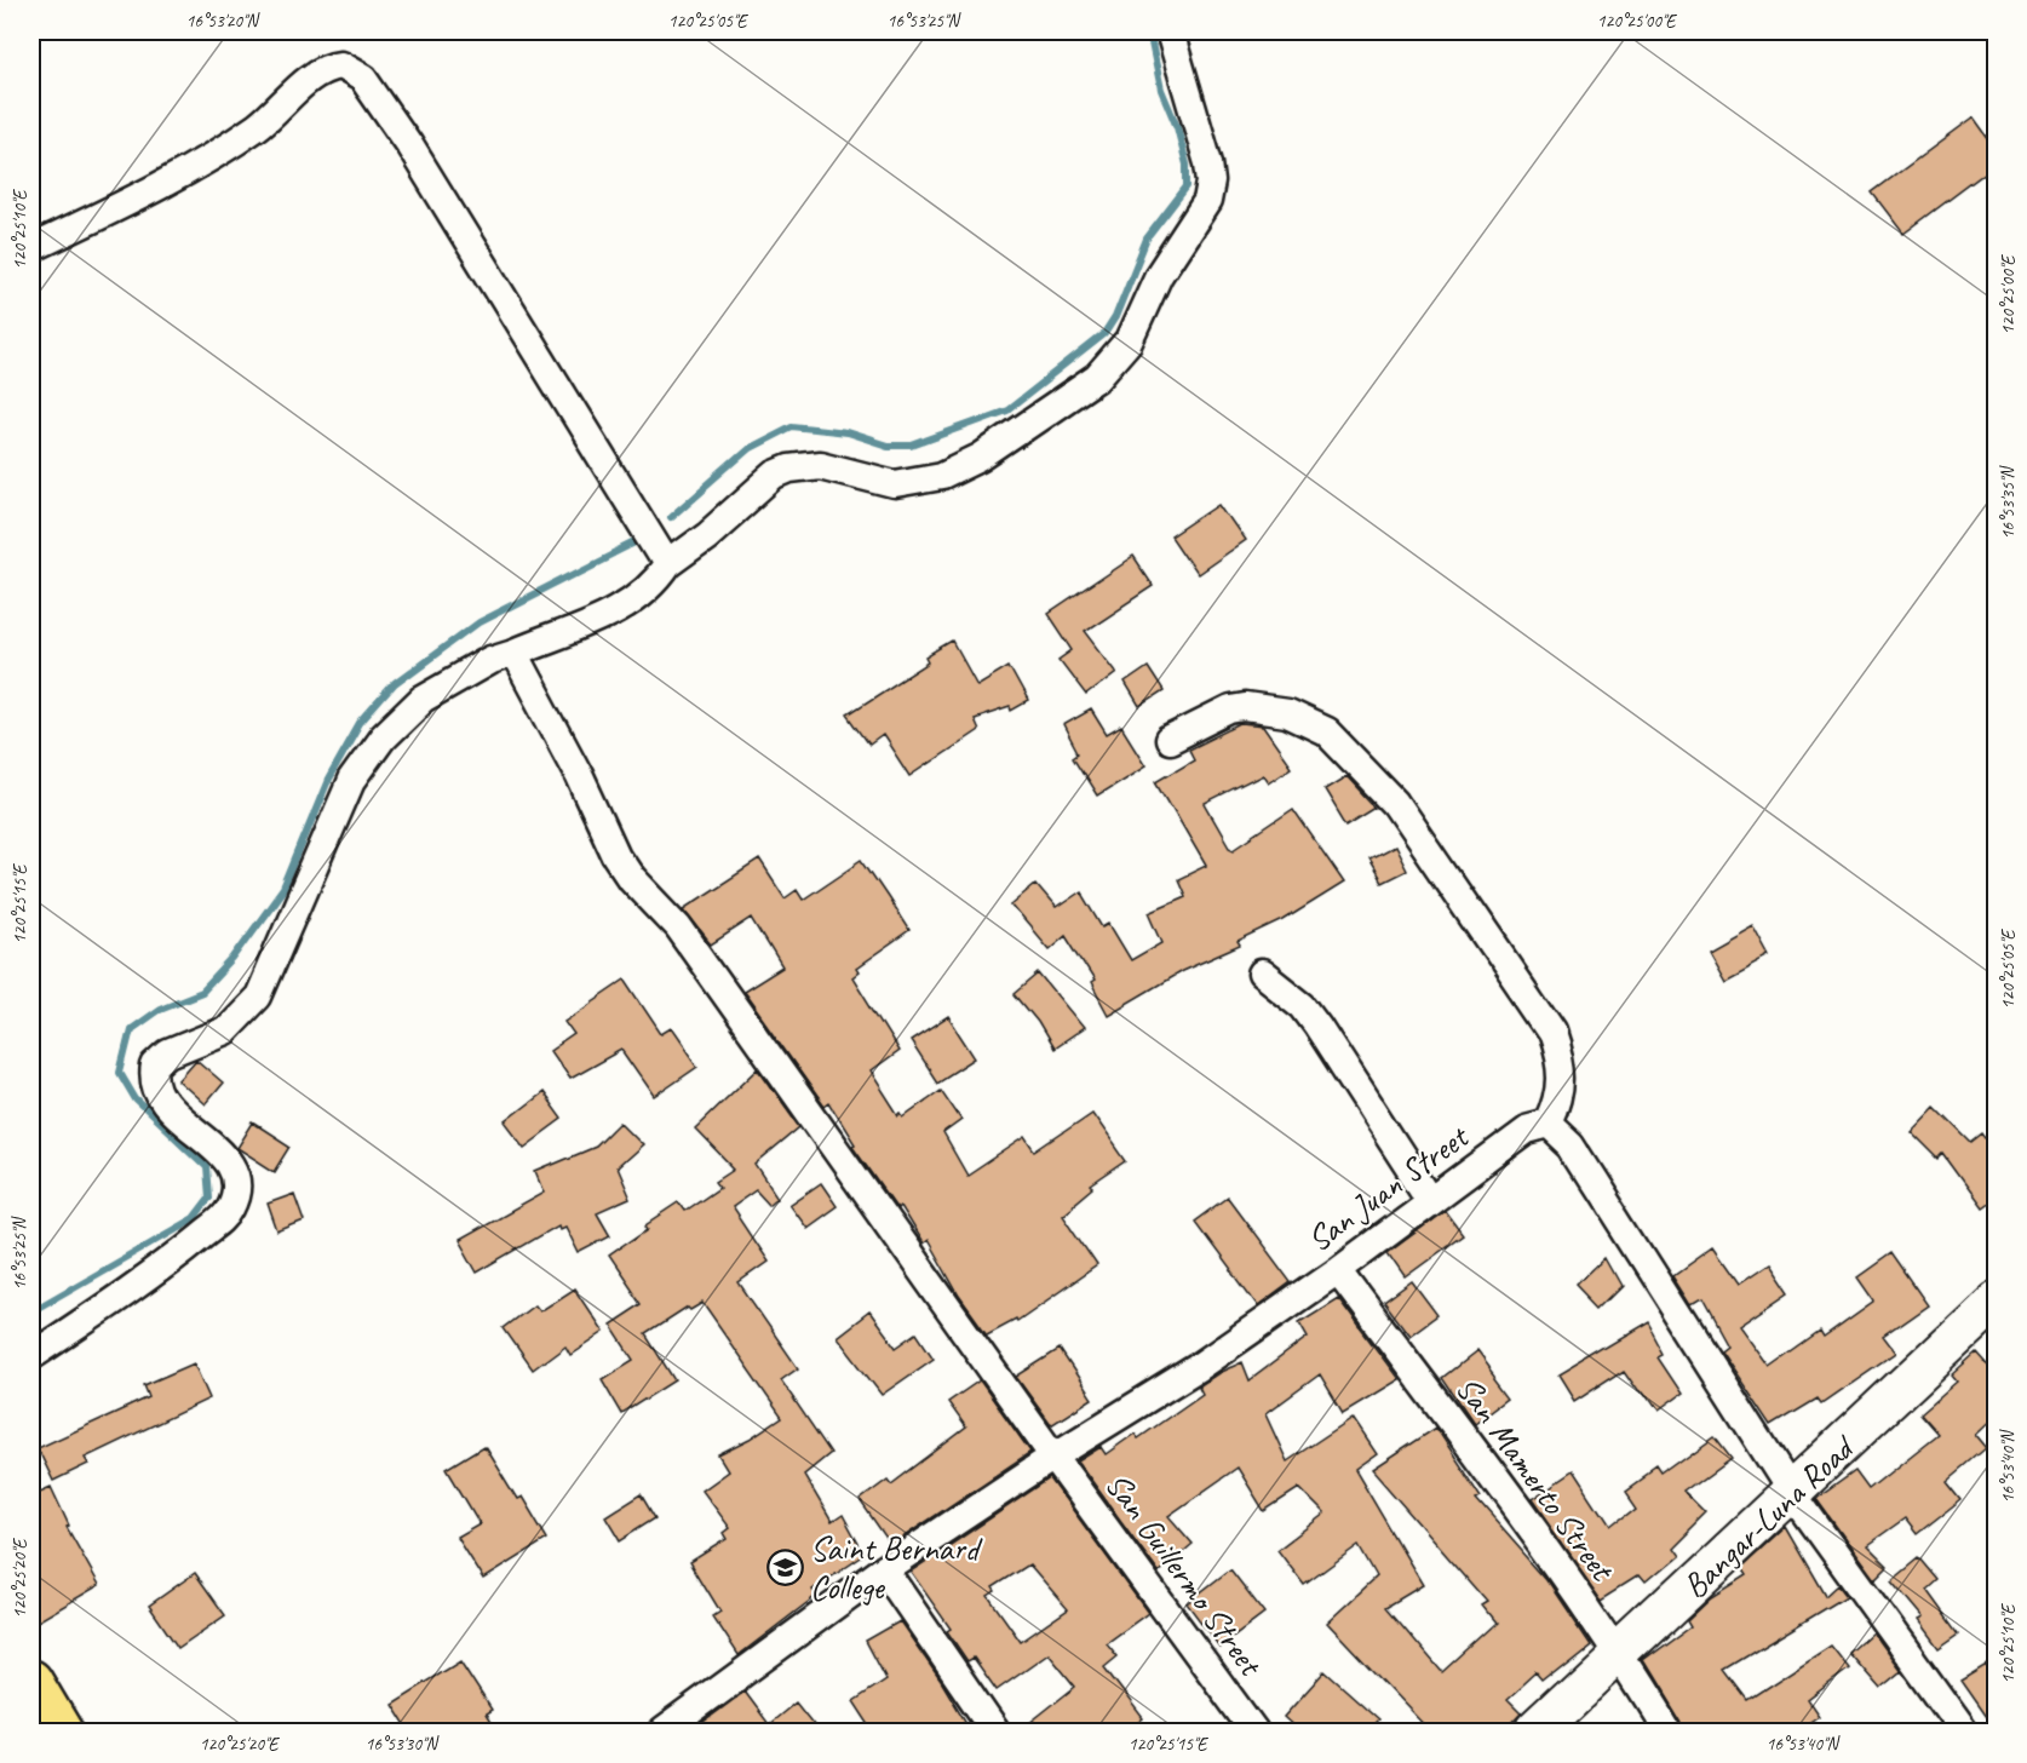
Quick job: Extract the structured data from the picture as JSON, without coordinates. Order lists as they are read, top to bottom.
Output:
{
  "streets": {
    "main road": ["Bangar-Luna Road"],
    "street": ["San Juan Street", "San Mamerto Street", "San Guillermo Street"]
  },
  "crossings": [
    ["San Juan Street", "San Mamerto Street"],
    ["San Juan Street", "San Guillermo Street"],
    ["San Mamerto Street", "Bangar-Luna Road"]
  ],
  "places": {
    "school or university": ["Saint Bernard College"]
  },
  "coordinates": [
    "16°53'20\"N",
    "120°25'05\"E",
    "16°53'25\"N",
    "120°25'00\"E",
    "120°25'10\"E",
    "16°53'35\"N",
    "120°25'15\"E",
    "16°53'40\"N",
    "120°25'20\"E",
    "16°53'30\"N"
  ]
}
